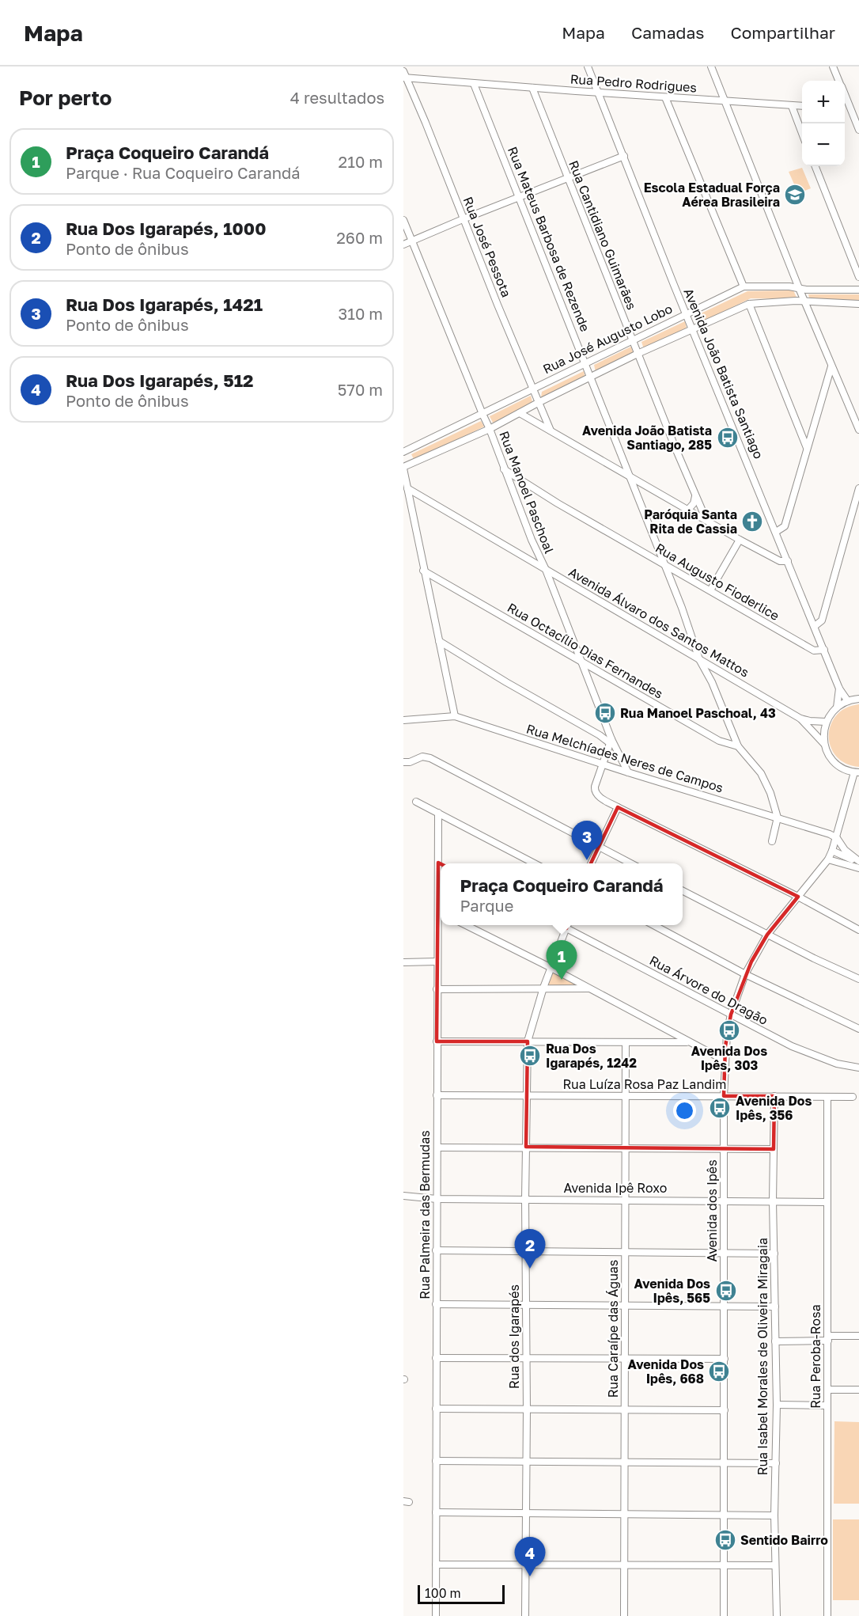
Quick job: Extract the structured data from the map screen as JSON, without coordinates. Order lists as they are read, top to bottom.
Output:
{
  "streets": {
    "street": [
      "Rua Pedro Rodrigues",
      "Rua Cantidiano Guimarães",
      "Rua Mateus Barbosa de Rezende",
      "Rua José Pessota",
      "Rua José Augusto Lobo",
      "Avenida João Batista Santiago",
      "Rua Manoel Paschoal",
      "Rua Augusto Fioderlice",
      "Avenida Álvaro dos Santos Mattos",
      "Rua Octacílio Dias Fernandes",
      "Rua Melchíades Neres de Campos",
      "Rua Árvore do Dragão",
      "Rua Luíza Rosa Paz Landim",
      "Avenida Ipê Roxo",
      "Avenida dos Ipês",
      "Rua Palmeira das Bermudas",
      "Rua Caraípe das Águas",
      "Rua dos Igarapés",
      "Rua Isabel Morales de Oliveira Miragaia",
      "Rua Peroba-Rosa"
    ]
  },
  "crossings": [
    ["Rua Pedro Rodrigues", "Rua Cantidiano Guimarães"],
    ["Rua Pedro Rodrigues", "Rua Mateus Barbosa de Rezende"],
    ["Rua Pedro Rodrigues", "Rua José Pessota"],
    ["Rua Pedro Rodrigues", "Avenida João Batista Santiago"],
    ["Rua Cantidiano Guimarães", "Rua José Augusto Lobo"],
    ["Rua Mateus Barbosa de Rezende", "Rua José Augusto Lobo"],
    ["Rua Mateus Barbosa de Rezende", "Rua Augusto Fioderlice"],
    ["Rua Mateus Barbosa de Rezende", "Avenida Álvaro dos Santos Mattos"],
    ["Rua Mateus Barbosa de Rezende", "Rua Octacílio Dias Fernandes"],
    ["Rua Mateus Barbosa de Rezende", "Rua Melchíades Neres de Campos"],
    ["Rua José Pessota", "Rua José Augusto Lobo"],
    ["Rua José Augusto Lobo", "Avenida João Batista Santiago"],
    ["Rua José Augusto Lobo", "Rua Manoel Paschoal"],
    ["Avenida João Batista Santiago", "Rua Augusto Fioderlice"],
    ["Rua Manoel Paschoal", "Rua Augusto Fioderlice"],
    ["Rua Manoel Paschoal", "Avenida Álvaro dos Santos Mattos"],
    ["Rua Manoel Paschoal", "Rua Octacílio Dias Fernandes"],
    ["Rua Manoel Paschoal", "Rua Melchíades Neres de Campos"],
    ["Avenida Álvaro dos Santos Mattos", "Avenida dos Ipês"],
    ["Rua Melchíades Neres de Campos", "Avenida dos Ipês"],
    ["Rua Árvore do Dragão", "Avenida dos Ipês"],
    ["Rua Árvore do Dragão", "Rua dos Igarapés"],
    ["Rua Luíza Rosa Paz Landim", "Avenida dos Ipês"],
    ["Rua Luíza Rosa Paz Landim", "Rua Palmeira das Bermudas"],
    ["Rua Luíza Rosa Paz Landim", "Rua Caraípe das Águas"],
    ["Rua Luíza Rosa Paz Landim", "Rua dos Igarapés"],
    ["Rua Luíza Rosa Paz Landim", "Rua Isabel Morales de Oliveira Miragaia"],
    ["Rua Luíza Rosa Paz Landim", "Rua Peroba-Rosa"],
    ["Avenida Ipê Roxo", "Avenida dos Ipês"],
    ["Avenida Ipê Roxo", "Rua Palmeira das Bermudas"],
    ["Avenida Ipê Roxo", "Rua Caraípe das Águas"],
    ["Avenida Ipê Roxo", "Rua dos Igarapés"],
    ["Avenida Ipê Roxo", "Rua Isabel Morales de Oliveira Miragaia"],
    ["Avenida Ipê Roxo", "Rua Peroba-Rosa"]
  ],
  "places": {
    "school or university": ["Escola Estadual Força Aérea Brasileira"],
    "bus stop": [
      "Avenida João Batista Santiago, 285",
      "Rua Manoel Paschoal, 43",
      "Avenida Dos Ipês, 303",
      "Rua Dos Igarapés, 1242",
      "Avenida Dos Ipês, 356",
      "Avenida Dos Ipês, 565",
      "Avenida Dos Ipês, 668",
      "Sentido Bairro"
    ],
    "church": ["Paróquia Santa Rita de Cassia"]
  },
  "scale_bar": "100 m",
  "page": {
    "header": "Mapa",
    "nav": ["Mapa", "Camadas", "Compartilhar"],
    "heading": ["Por perto", "4 resultados"],
    "map_buttons": ["+", "−"],
    "list": [
      {
        "mark": "1",
        "name": "Praça Coqueiro Carandá",
        "note": "Parque · Rua Coqueiro Carandá",
        "value": "210 m"
      },
      {
        "mark": "2",
        "name": "Rua Dos Igarapés, 1000",
        "note": "Ponto de ônibus",
        "value": "260 m"
      },
      {
        "mark": "3",
        "name": "Rua Dos Igarapés, 1421",
        "note": "Ponto de ônibus",
        "value": "310 m"
      },
      {
        "mark": "4",
        "name": "Rua Dos Igarapés, 512",
        "note": "Ponto de ônibus",
        "value": "570 m"
      }
    ],
    "pins": [
      "3",
      "1",
      "2",
      "4"
    ],
    "popup": ["Praça Coqueiro Carandá", "Parque"],
    "scale": "100 m"
  }
}
